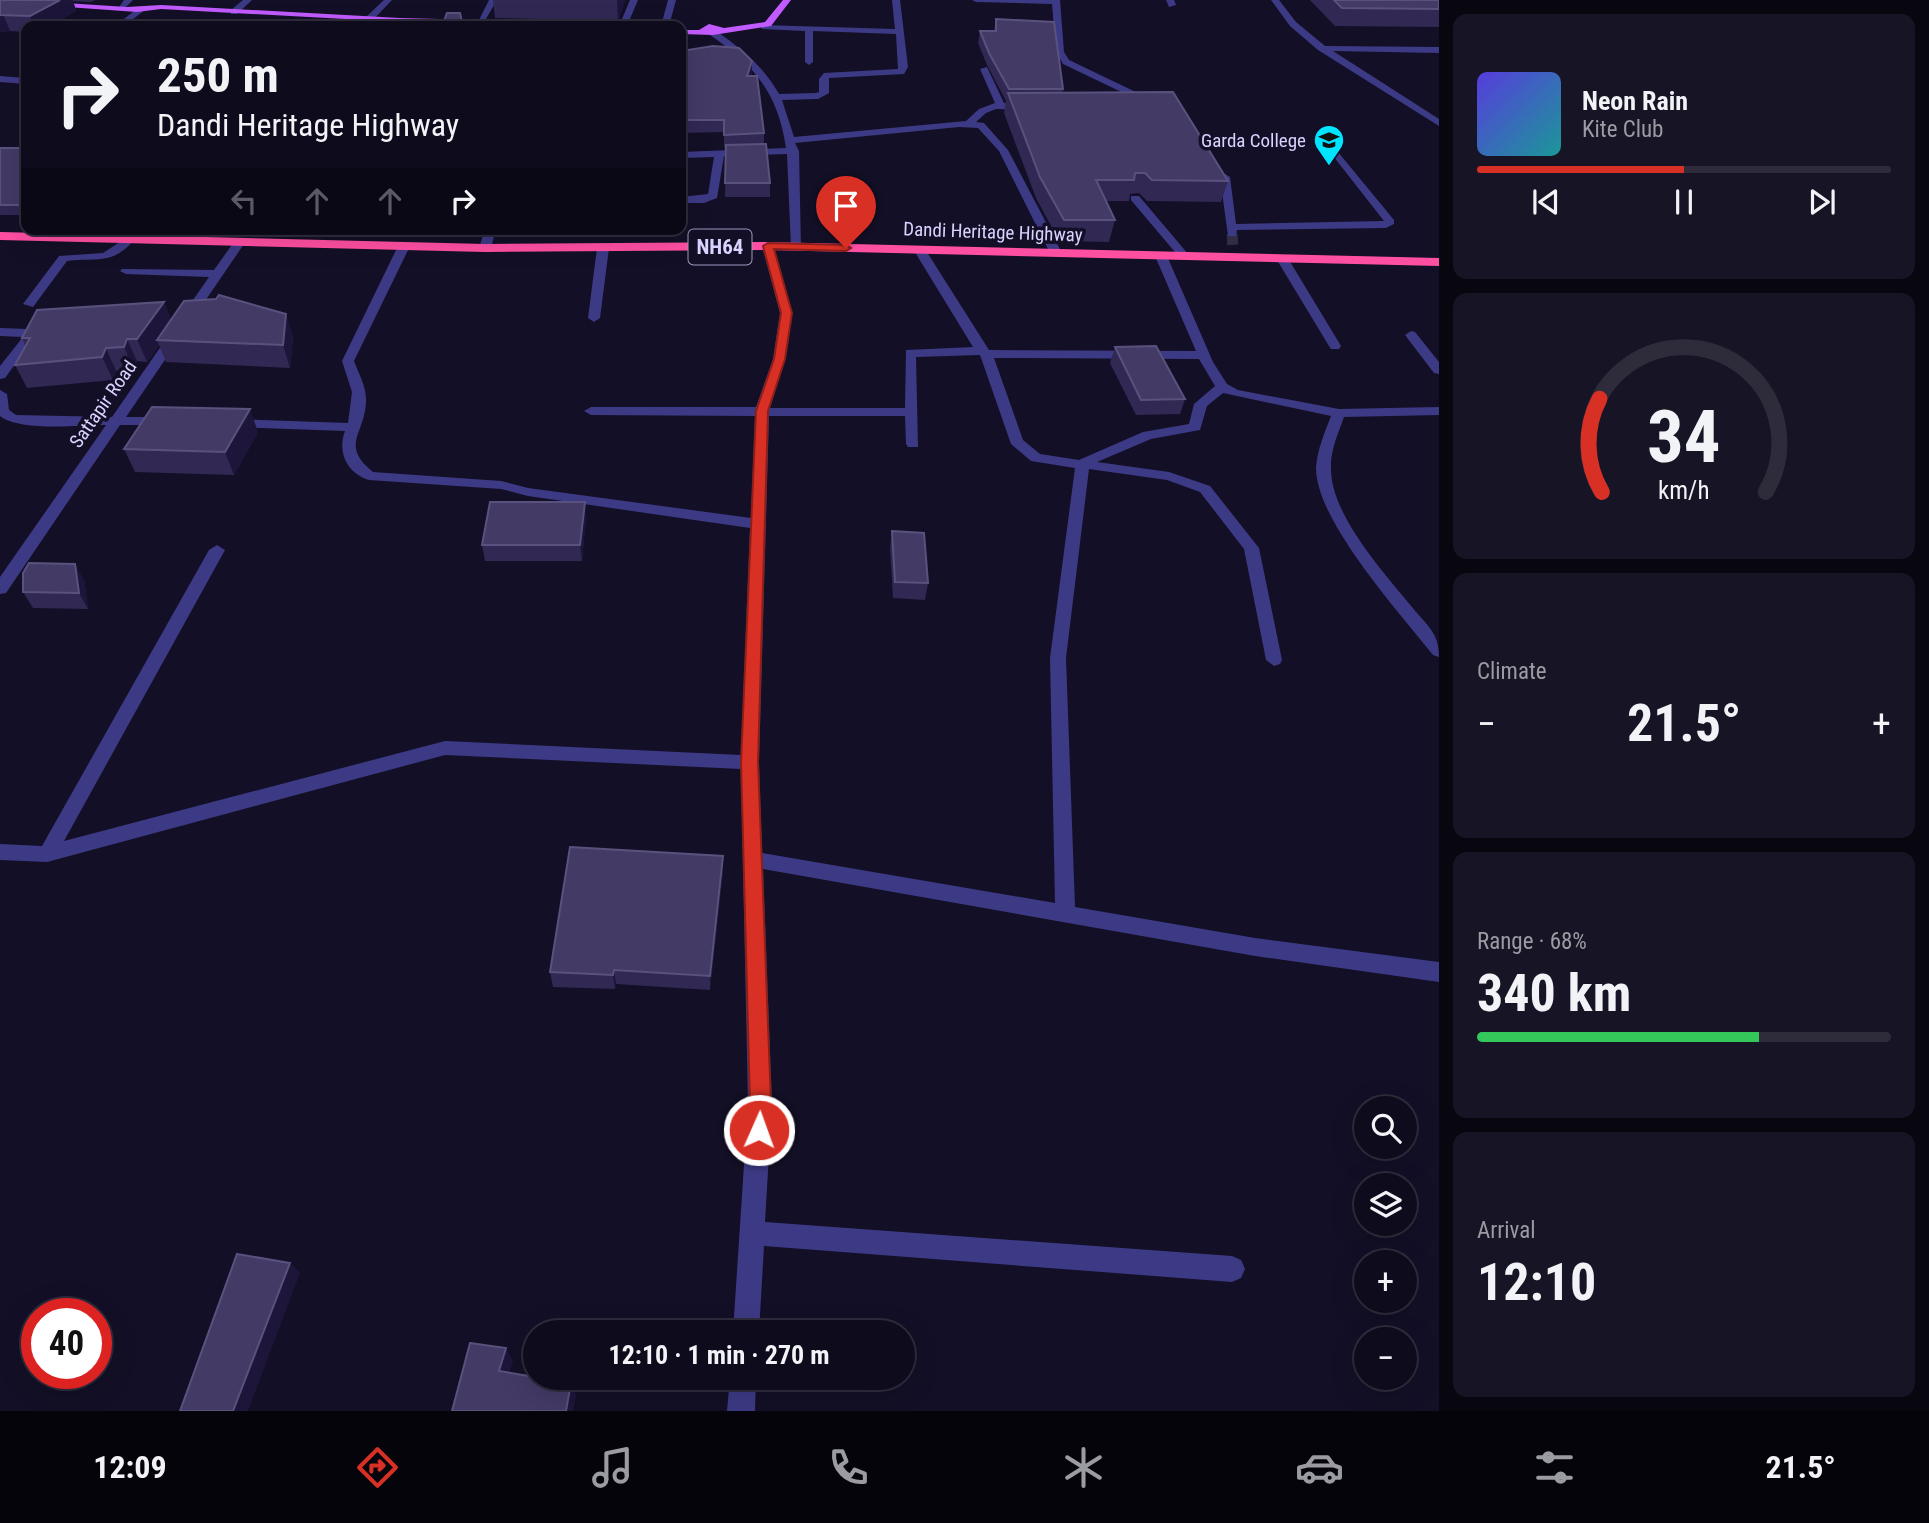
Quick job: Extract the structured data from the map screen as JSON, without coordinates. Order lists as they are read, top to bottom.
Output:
{
  "streets": {
    "highway": ["Dandi Heritage Highway", "NH64"],
    "street": ["Sattapir Road"]
  },
  "crossings": [
    ["Dandi Heritage Highway", "Sattapir Road"]
  ],
  "places": {
    "school or university": ["Garda College"]
  },
  "page": {
    "turn": ["250 m", "Dandi Heritage Highway"],
    "song": ["Neon Rain", "Kite Club"],
    "tile": [
      "Climate",
      ["Range · 68%", "340 km"],
      ["Arrival", "12:10"]
    ],
    "heat": ["−", "21.5°", "+"],
    "map_buttons": ["+", "−"],
    "limit": "40",
    "trip": "12:10 · 1 min · 270 m",
    "tabs": ["12:09", "21.5°"],
    "gauge": ["34", "km/h"]
  }
}
